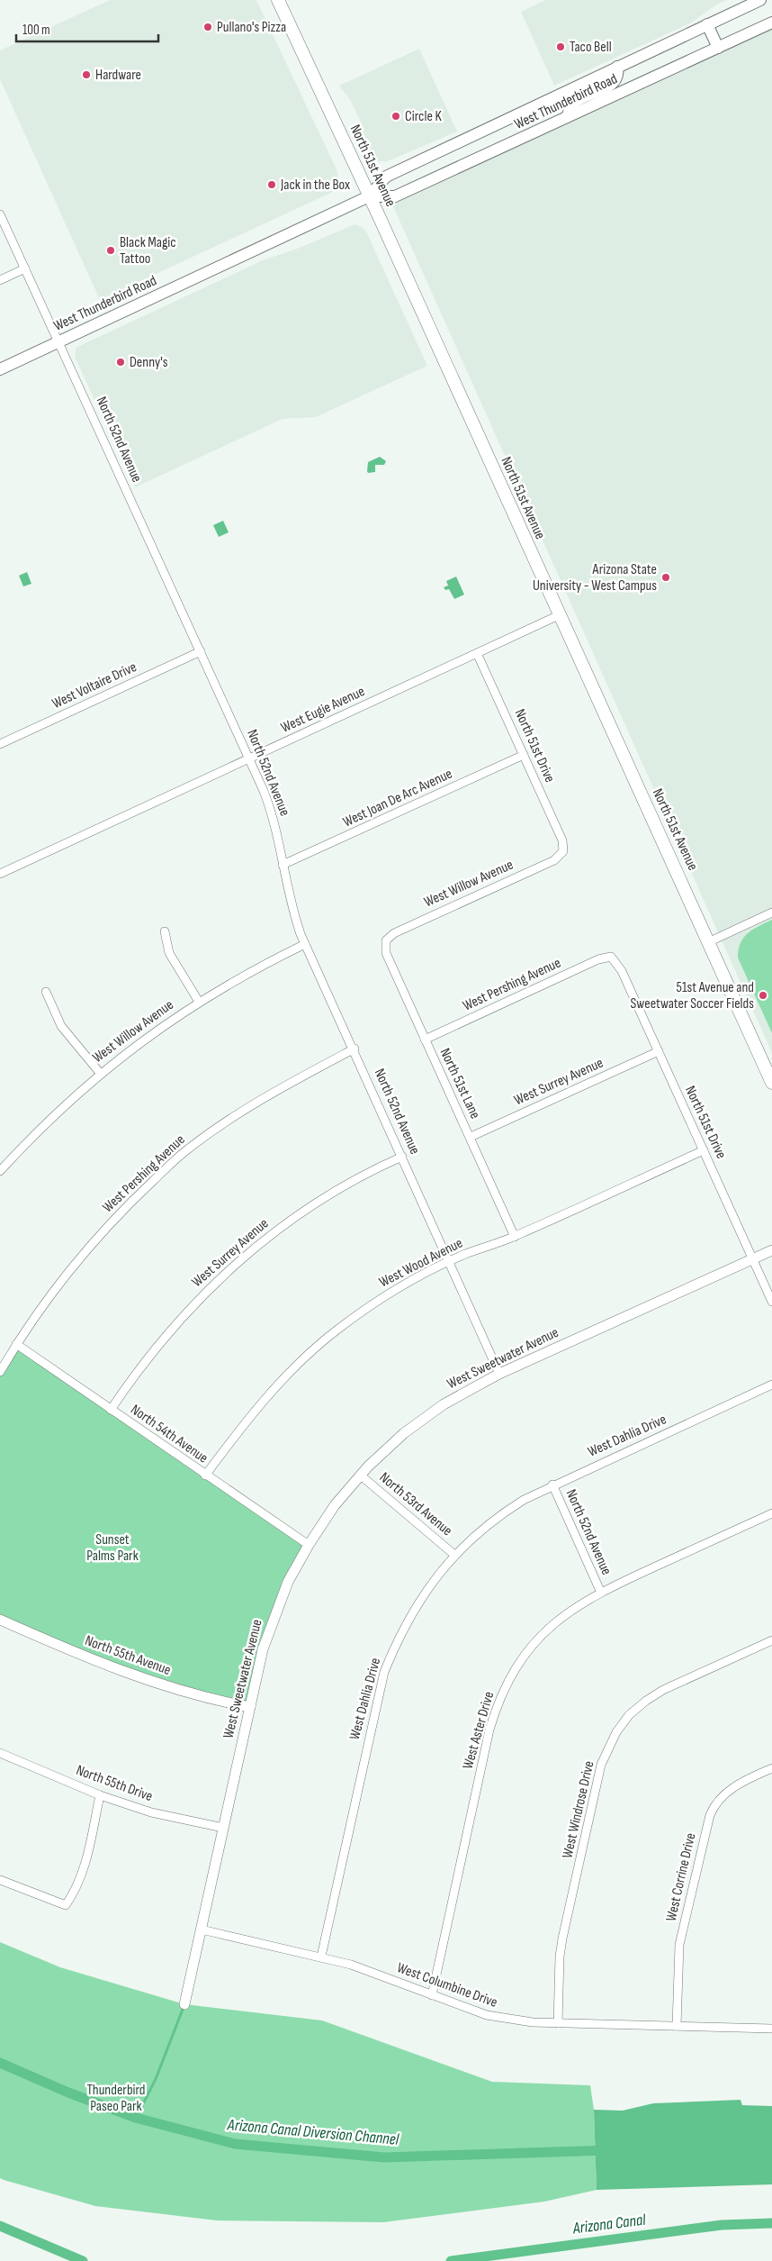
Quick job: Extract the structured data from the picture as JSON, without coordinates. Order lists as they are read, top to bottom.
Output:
{
  "streets": {
    "main road": ["West Thunderbird Road", "North 51st Avenue"],
    "street": [
      "North 52nd Avenue",
      "West Voltaire Drive",
      "West Eugie Avenue",
      "North 51st Drive",
      "West Joan De Arc Avenue",
      "West Willow Avenue",
      "West Pershing Avenue",
      "West Surrey Avenue",
      "North 51st Lane",
      "West Wood Avenue",
      "West Sweetwater Avenue",
      "North 54th Avenue",
      "West Dahlia Drive",
      "North 53rd Avenue",
      "North 55th Avenue",
      "West Aster Drive",
      "North 55th Drive",
      "West Windrose Drive",
      "West Corrine Drive",
      "West Columbine Drive"
    ]
  },
  "crossings": [
    ["West Thunderbird Road", "North 51st Avenue"],
    ["West Thunderbird Road", "North 52nd Avenue"],
    ["North 51st Avenue", "West Eugie Avenue"],
    ["North 52nd Avenue", "West Voltaire Drive"],
    ["North 52nd Avenue", "West Eugie Avenue"],
    ["North 52nd Avenue", "West Joan De Arc Avenue"],
    ["North 52nd Avenue", "West Willow Avenue"],
    ["North 52nd Avenue", "West Pershing Avenue"],
    ["North 52nd Avenue", "West Surrey Avenue"],
    ["North 52nd Avenue", "West Wood Avenue"],
    ["North 52nd Avenue", "West Sweetwater Avenue"],
    ["North 52nd Avenue", "West Dahlia Drive"],
    ["North 52nd Avenue", "West Aster Drive"],
    ["West Eugie Avenue", "North 51st Drive"],
    ["North 51st Drive", "West Joan De Arc Avenue"],
    ["North 51st Drive", "West Willow Avenue"],
    ["North 51st Drive", "West Pershing Avenue"],
    ["North 51st Drive", "West Surrey Avenue"],
    ["North 51st Drive", "West Wood Avenue"],
    ["North 51st Drive", "West Sweetwater Avenue"],
    ["West Willow Avenue", "North 51st Lane"],
    ["West Pershing Avenue", "North 51st Lane"],
    ["West Pershing Avenue", "North 54th Avenue"],
    ["West Surrey Avenue", "North 51st Lane"],
    ["West Surrey Avenue", "North 54th Avenue"],
    ["North 51st Lane", "West Wood Avenue"],
    ["West Wood Avenue", "North 54th Avenue"],
    ["West Sweetwater Avenue", "North 54th Avenue"],
    ["West Sweetwater Avenue", "North 53rd Avenue"],
    ["West Sweetwater Avenue", "North 55th Avenue"],
    ["West Sweetwater Avenue", "North 55th Drive"],
    ["West Sweetwater Avenue", "West Columbine Drive"],
    ["West Dahlia Drive", "North 53rd Avenue"],
    ["West Dahlia Drive", "West Columbine Drive"],
    ["West Aster Drive", "West Columbine Drive"],
    ["West Windrose Drive", "West Columbine Drive"],
    ["West Corrine Drive", "West Columbine Drive"]
  ],
  "water": ["Arizona Canal Diversion Channel", "Arizona Canal"],
  "parks": ["Sunset Palms Park", "Thunderbird Paseo Park"],
  "places": [
    "Pullano's Pizza",
    "Taco Bell",
    "Hardware",
    "Circle K",
    "Jack in the Box",
    "Black Magic Tattoo",
    "Denny's",
    "Arizona State University - West Campus",
    "51st Avenue and Sweetwater Soccer Fields"
  ],
  "scale_bar": "100 m"
}
